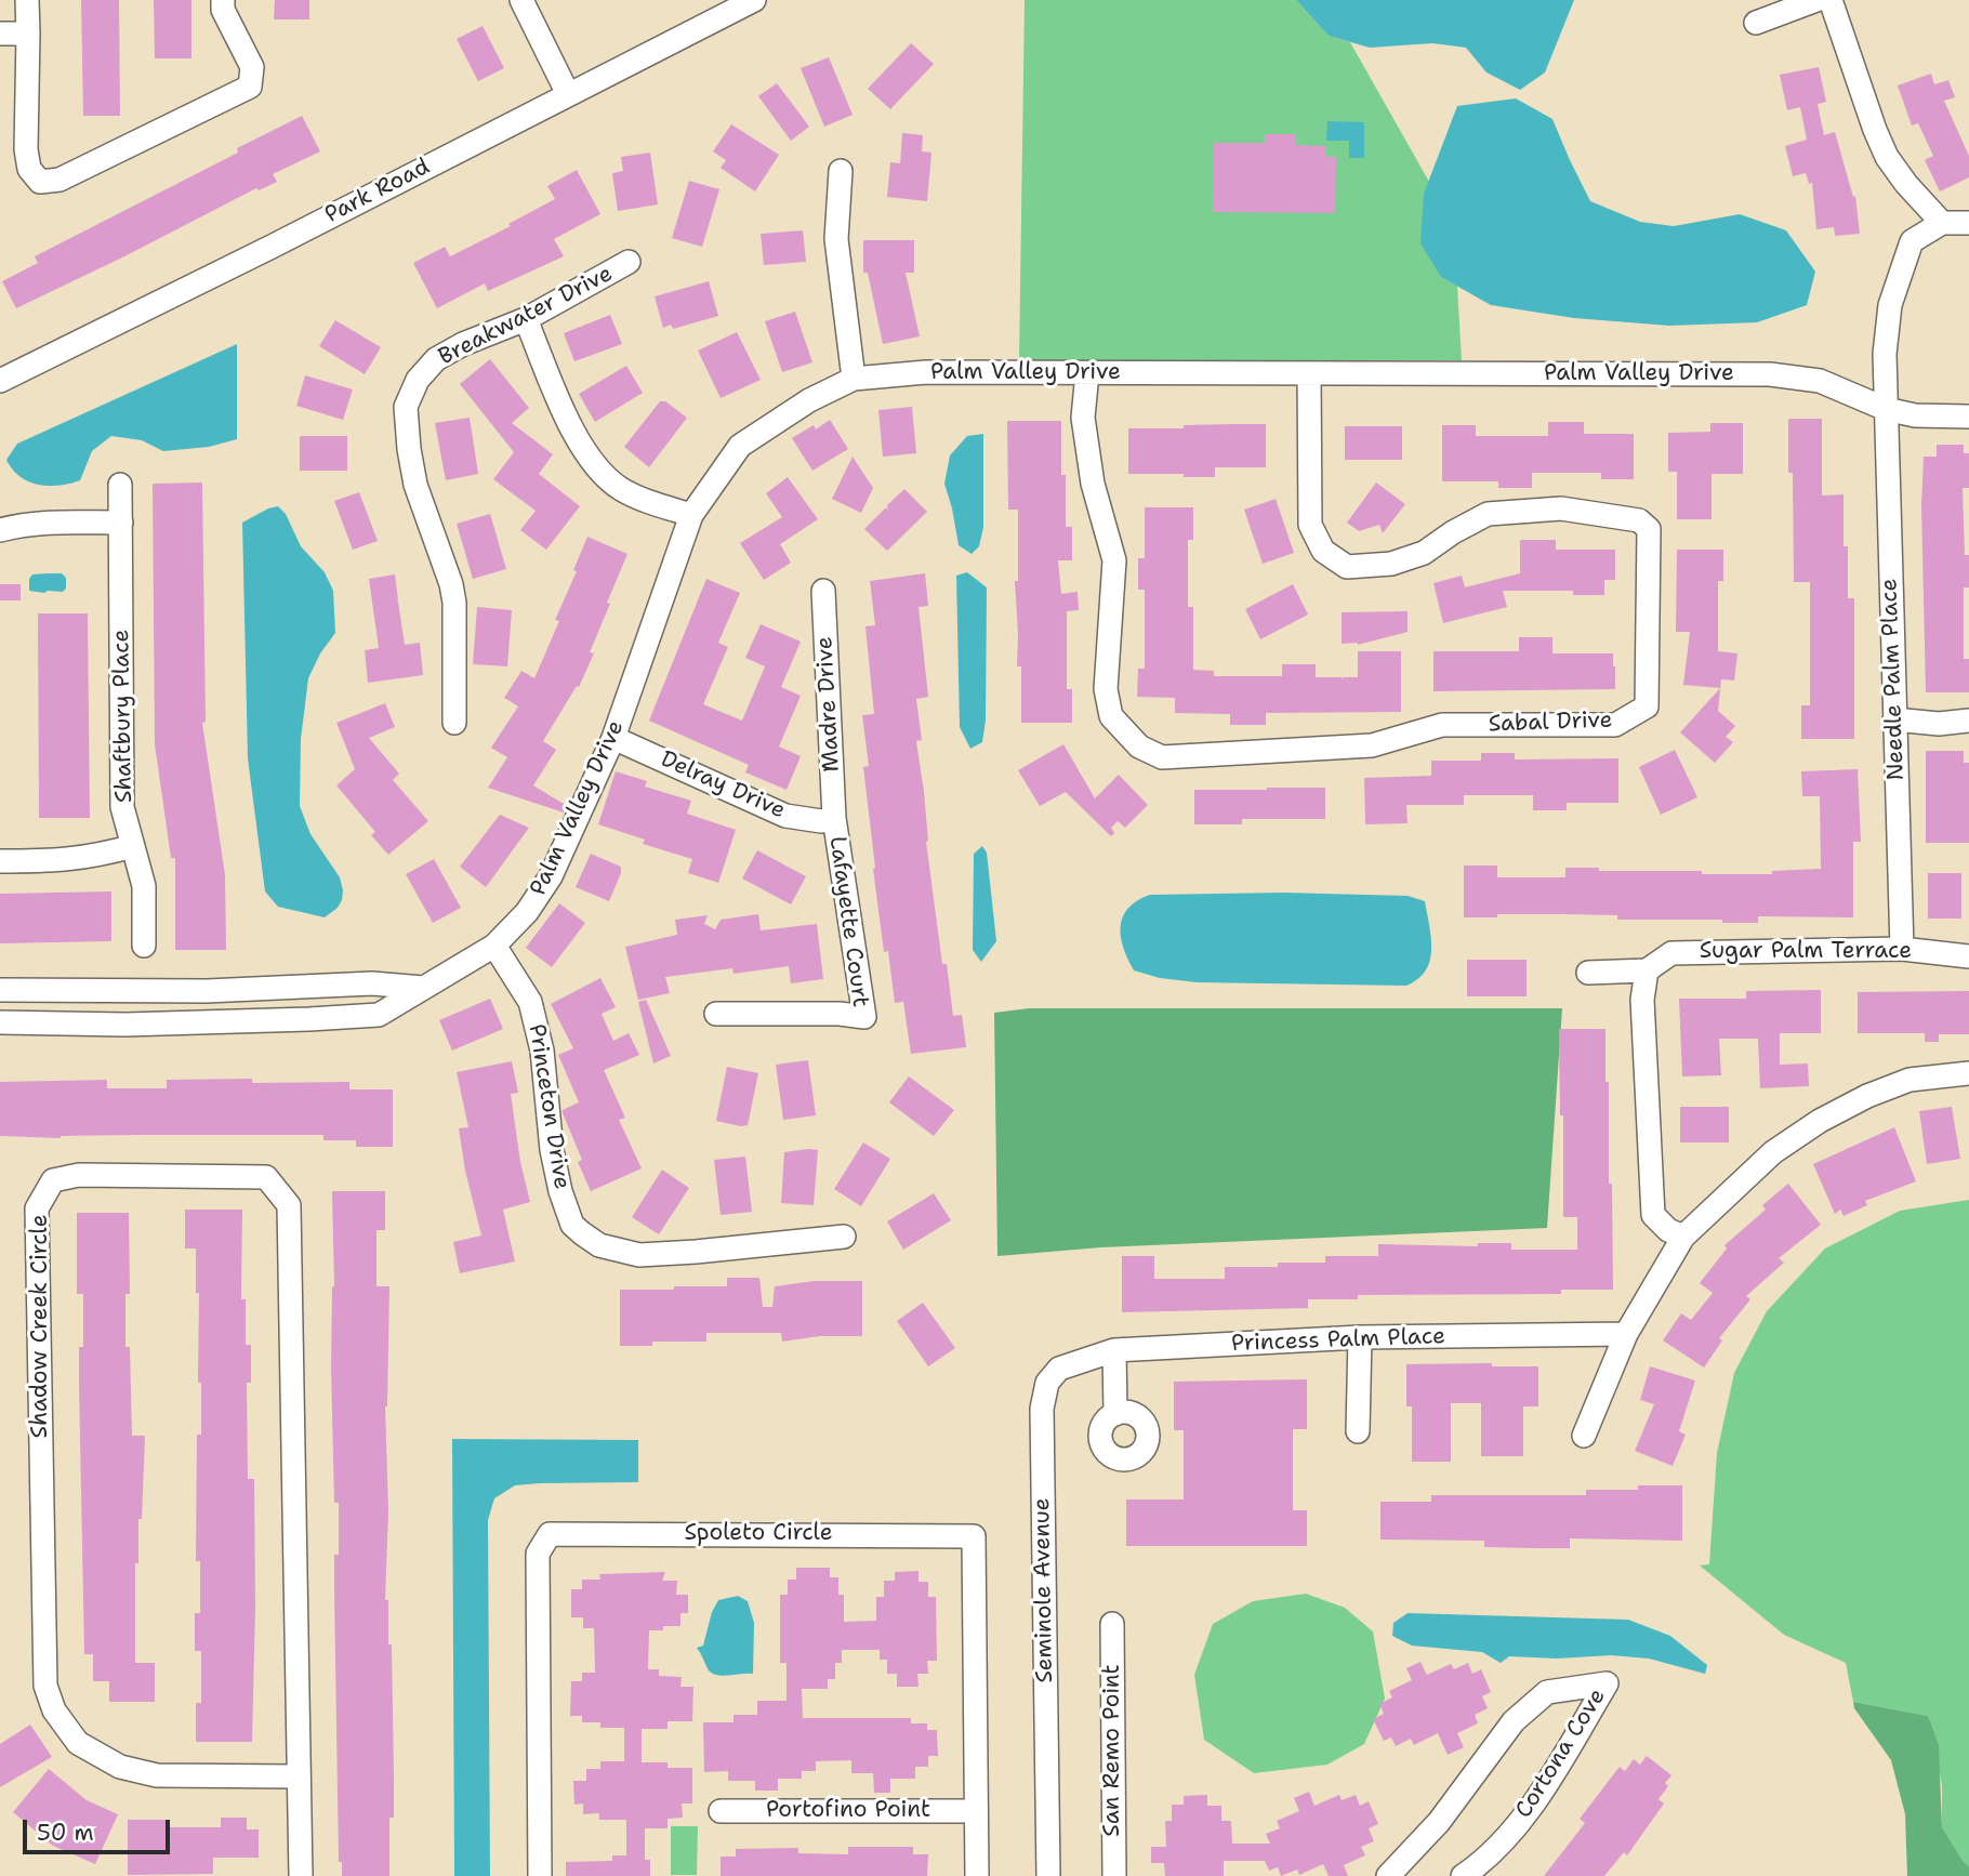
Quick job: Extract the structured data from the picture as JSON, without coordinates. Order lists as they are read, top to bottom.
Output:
{
  "streets": {
    "street": [
      "Park Road",
      "Breakwater Drive",
      "Palm Valley Drive",
      "Needle Palm Place",
      "Madre Drive",
      "Shaftbury Place",
      "Sabal Drive",
      "Delray Drive",
      "Lafayette Court",
      "Sugar Palm Terrace",
      "Princeton Drive",
      "Shadow Creek Circle",
      "Princess Palm Place",
      "Spoleto Circle",
      "Seminole Avenue",
      "San Remo Point",
      "Cortona Cove",
      "Portofino Point"
    ]
  },
  "crossings": [
    ["Palm Valley Drive", "Needle Palm Place"],
    ["Palm Valley Drive", "Sabal Drive"],
    ["Palm Valley Drive", "Delray Drive"],
    ["Palm Valley Drive", "Princeton Drive"],
    ["Needle Palm Place", "Sugar Palm Terrace"],
    ["Madre Drive", "Delray Drive"],
    ["Madre Drive", "Lafayette Court"],
    ["Delray Drive", "Lafayette Court"],
    ["Princess Palm Place", "Seminole Avenue"],
    ["Spoleto Circle", "Portofino Point"]
  ],
  "scale_bar": "50 m"
}
